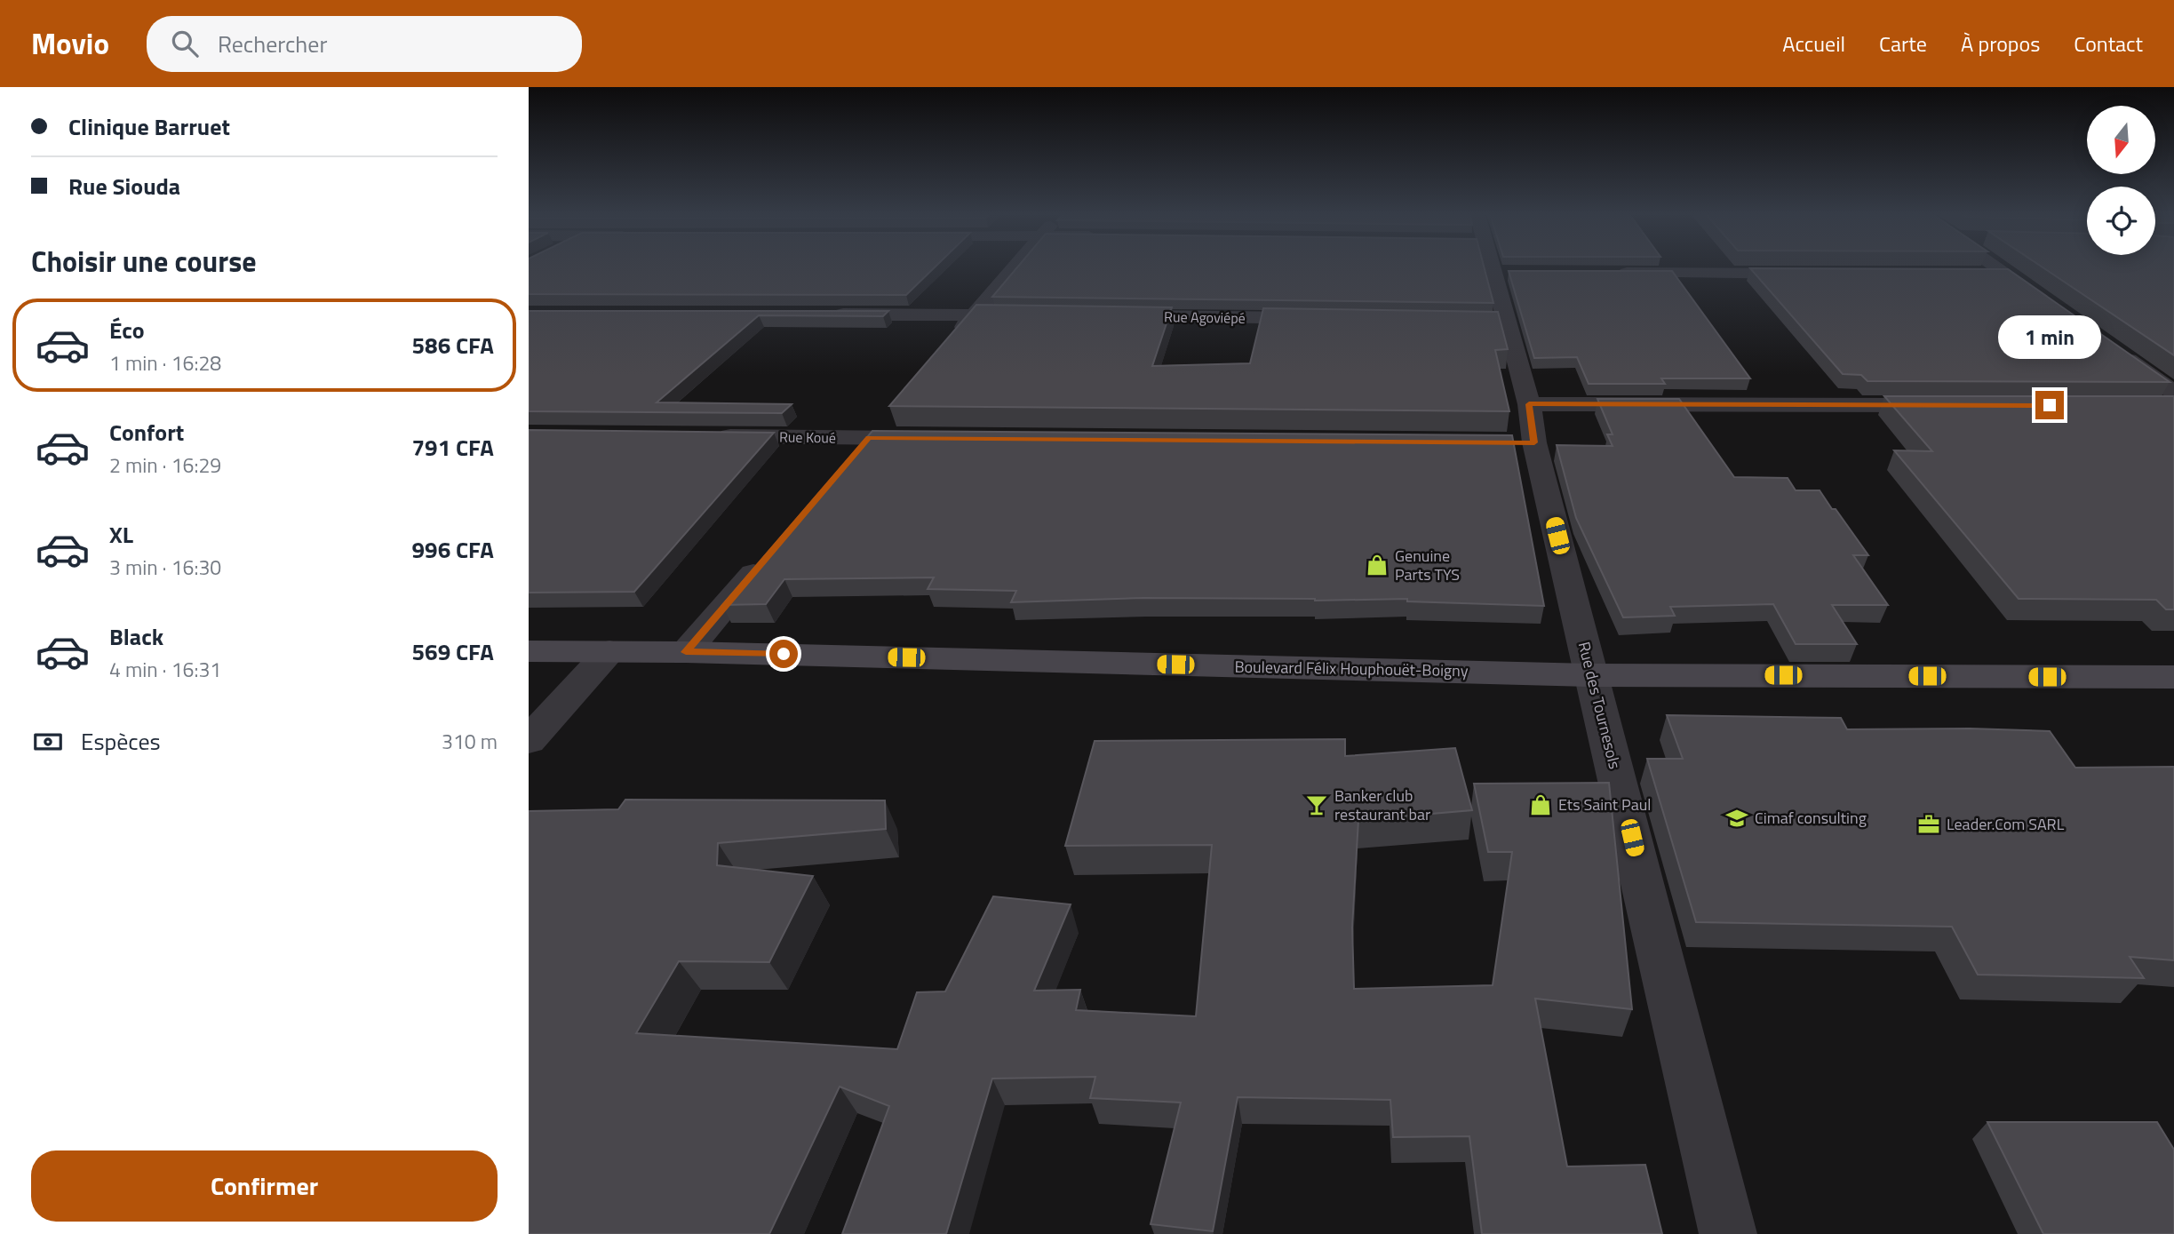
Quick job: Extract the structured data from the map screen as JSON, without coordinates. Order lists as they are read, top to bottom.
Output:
{
  "streets": {
    "street": [
      "Rue Agoviépé",
      "Rue Koué",
      "Boulevard Félix Houphouët-Boigny",
      "Rue des Tournesols"
    ]
  },
  "crossings": [
    ["Boulevard Félix Houphouët-Boigny", "Rue des Tournesols"]
  ],
  "places": {
    "shop": ["Genuine Parts TYS", "Ets Saint Paul"],
    "bar": ["Banker club restaurant bar"],
    "school or university": ["Cimaf consulting"],
    "office": ["Leader.Com SARL"]
  },
  "north": "bottom",
  "page": {
    "header": "Movio",
    "search": "Rechercher",
    "nav": [
      "Accueil",
      "Carte",
      "À propos",
      "Contact"
    ],
    "banner": ["Clinique Barruet", "Rue Siouda"],
    "heading": "Choisir une course",
    "list": [
      {
        "name": "Éco",
        "note": "1 min · 16:28",
        "value": "586 CFA"
      },
      {
        "name": "Confort",
        "note": "2 min · 16:29",
        "value": "791 CFA"
      },
      {
        "name": "XL",
        "note": "3 min · 16:30",
        "value": "996 CFA"
      },
      {
        "name": "Black",
        "note": "4 min · 16:31",
        "value": "569 CFA"
      }
    ],
    "bubble": "1 min",
    "pay": ["Espèces", "310 m"],
    "buttons": "Confirmer"
  }
}
